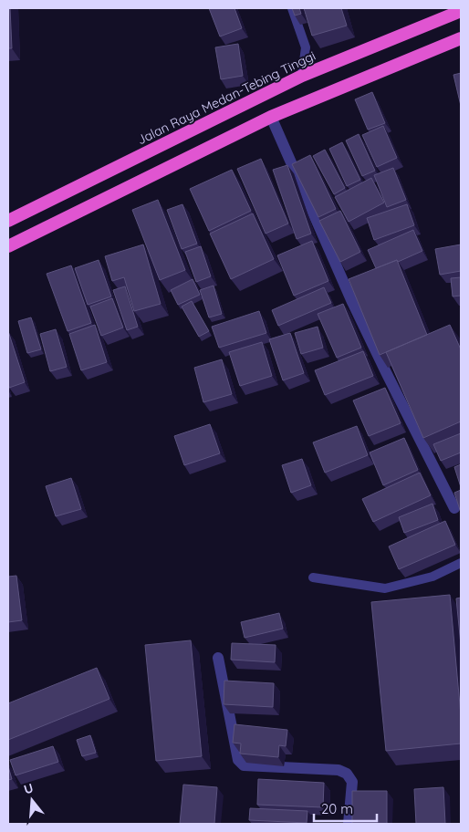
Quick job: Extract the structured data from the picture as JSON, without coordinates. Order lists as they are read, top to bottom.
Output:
{
  "streets": {
    "highway": ["Jalan Raya Medan-Tebing Tinggi"]
  },
  "scale_bar": "20 m",
  "north": "top"
}
